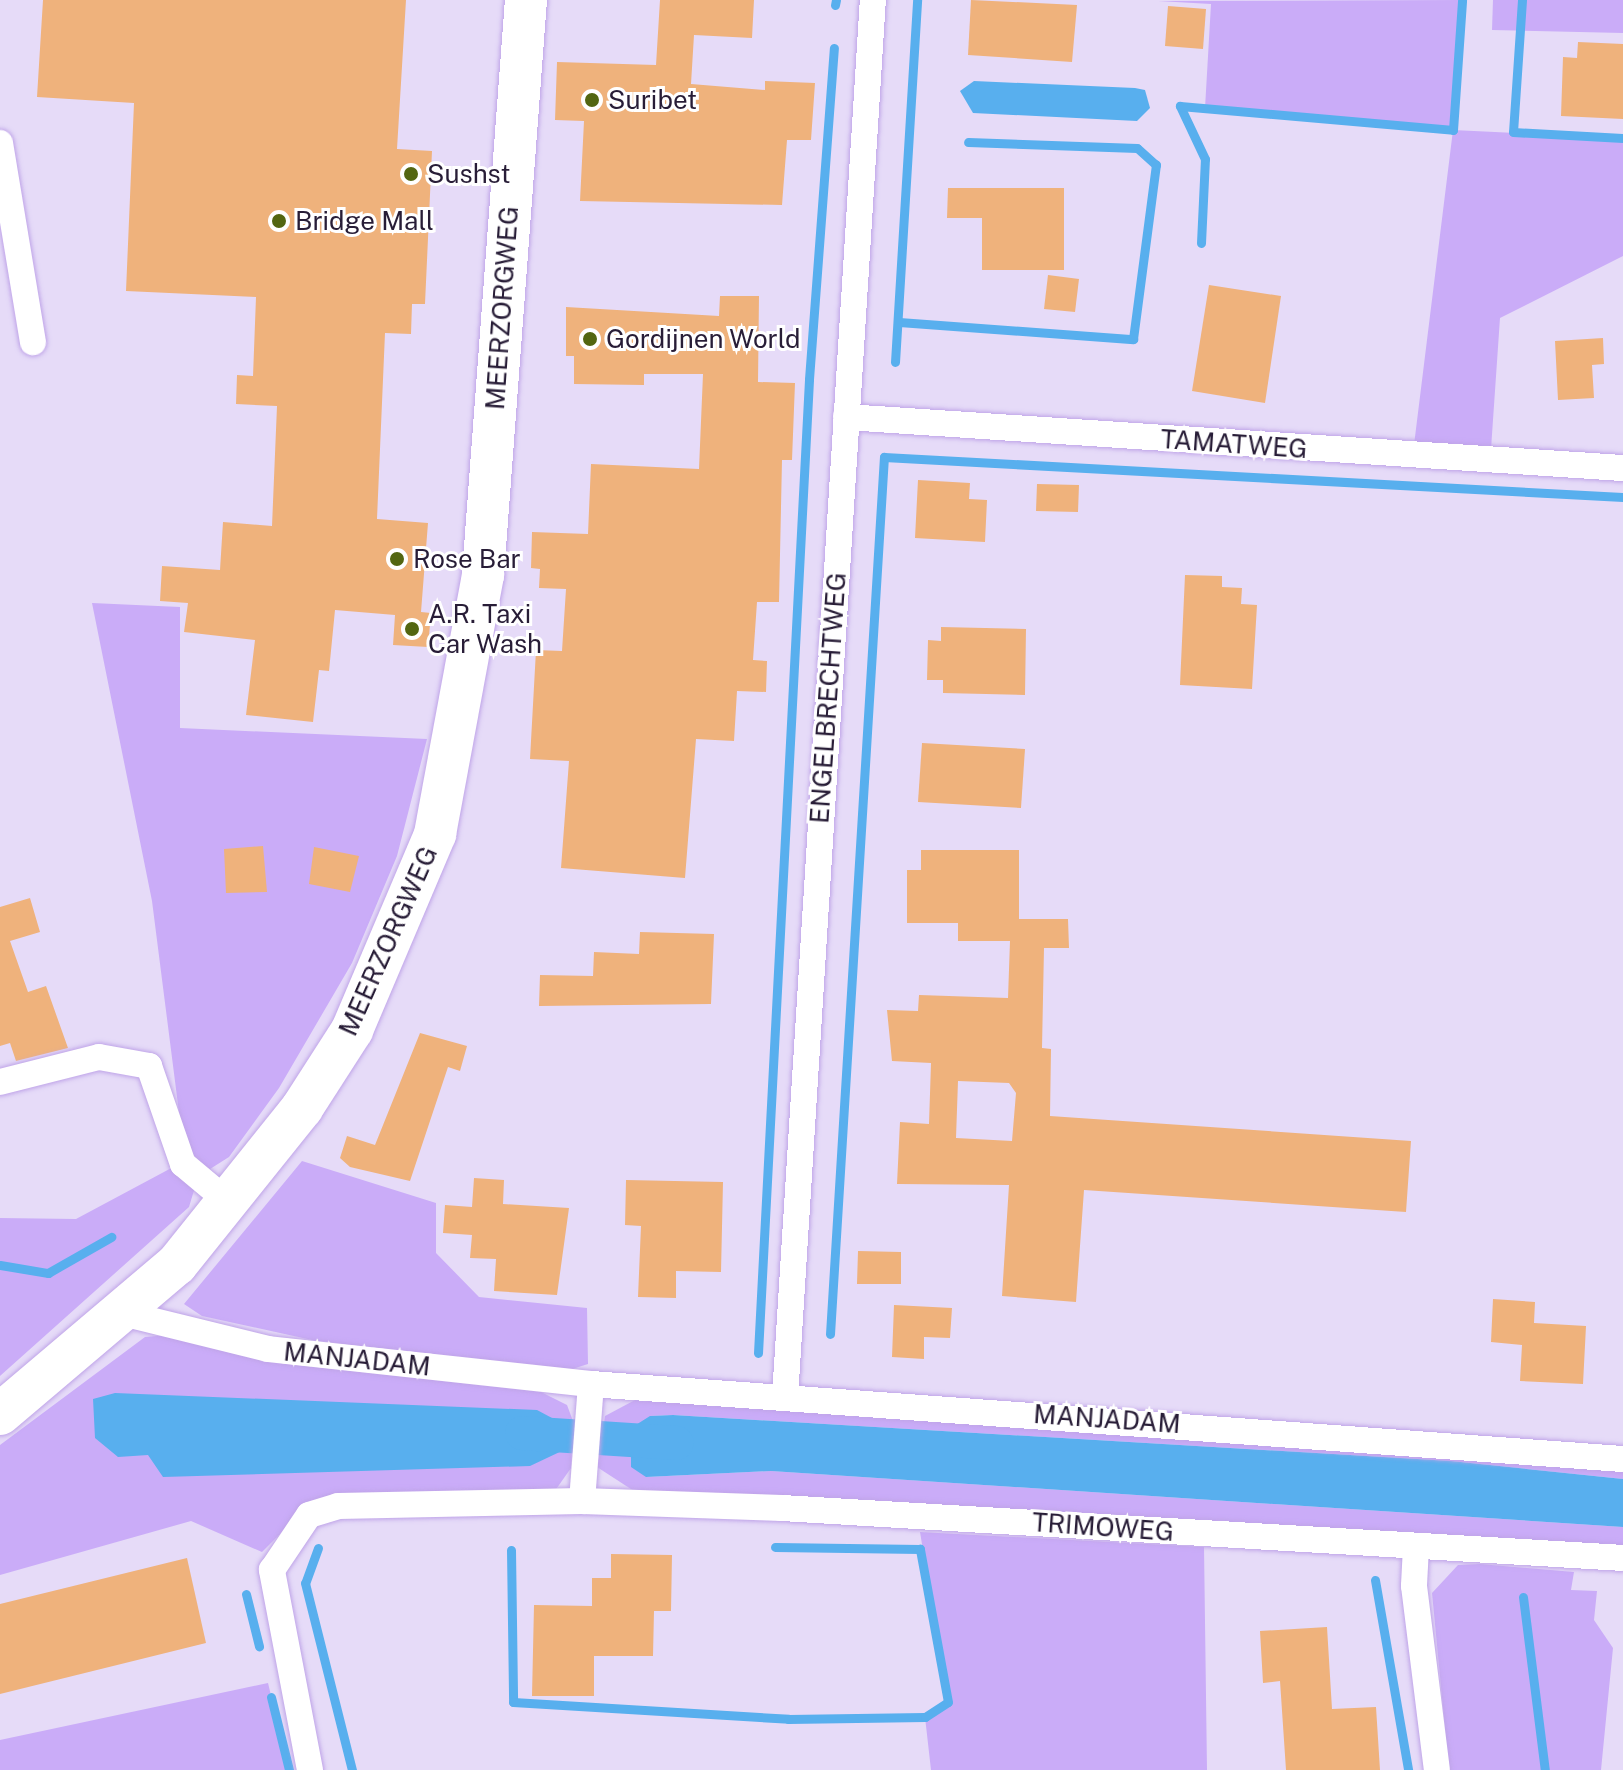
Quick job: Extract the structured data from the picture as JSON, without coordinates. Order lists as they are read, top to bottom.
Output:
{
  "streets": {
    "main road": ["MEERZORGWEG"],
    "street": [
      "TAMATWEG",
      "ENGELBRECHTWEG",
      "MANJADAM",
      "TRIMOWEG"
    ]
  },
  "crossings": [
    ["MEERZORGWEG", "MANJADAM"],
    ["TAMATWEG", "ENGELBRECHTWEG"],
    ["ENGELBRECHTWEG", "MANJADAM"]
  ],
  "places": [
    "Suribet",
    "Sushst",
    "Bridge Mall",
    "Gordijnen World",
    "Rose Bar",
    "A.R. Taxi Car Wash"
  ]
}
